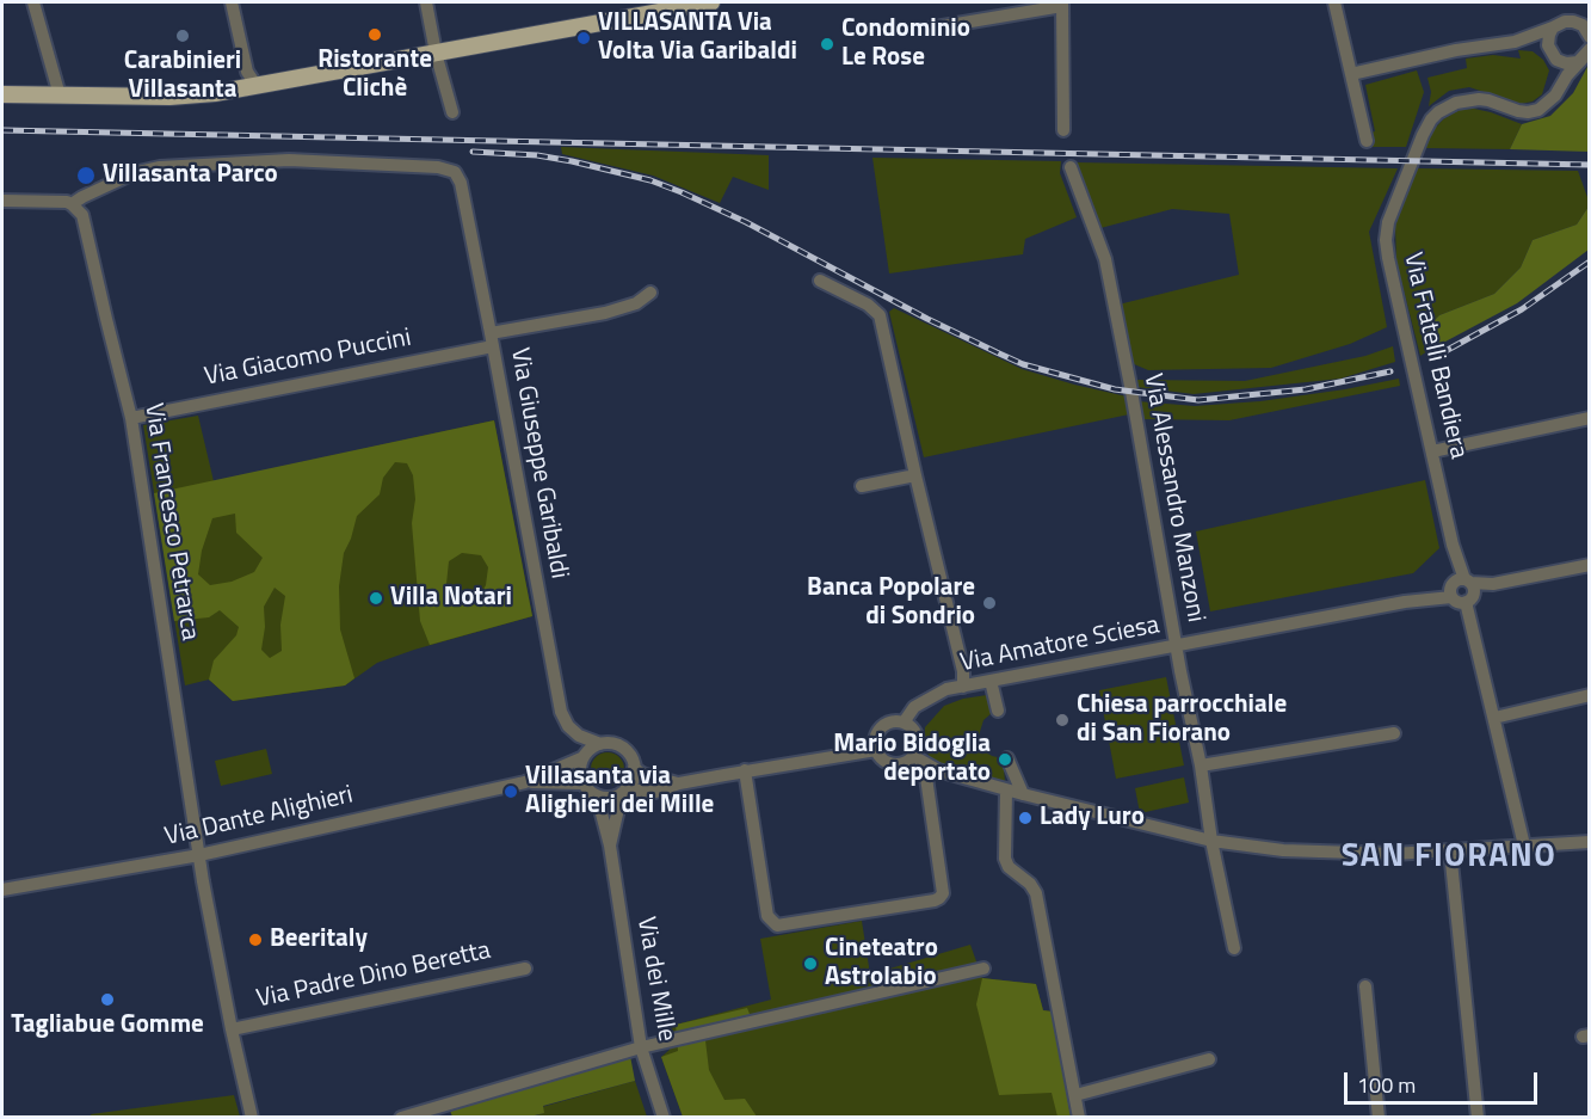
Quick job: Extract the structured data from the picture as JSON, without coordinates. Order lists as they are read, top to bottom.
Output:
{
  "streets": {
    "street": [
      "Via Fratelli Bandiera",
      "Via Giacomo Puccini",
      "Via Giuseppe Garibaldi",
      "Via Alessandro Manzoni",
      "Via Francesco Petrarca",
      "Via Amatore Sciesa",
      "Via Dante Alighieri",
      "Via Padre Dino Beretta",
      "Via dei Mille"
    ]
  },
  "crossings": [
    ["Via Fratelli Bandiera", "Via Amatore Sciesa"],
    ["Via Giacomo Puccini", "Via Giuseppe Garibaldi"],
    ["Via Giacomo Puccini", "Via Francesco Petrarca"],
    ["Via Giuseppe Garibaldi", "Via Francesco Petrarca"],
    ["Via Giuseppe Garibaldi", "Via Dante Alighieri"],
    ["Via Giuseppe Garibaldi", "Via dei Mille"],
    ["Via Alessandro Manzoni", "Via Amatore Sciesa"],
    ["Via Francesco Petrarca", "Via Dante Alighieri"],
    ["Via Francesco Petrarca", "Via Padre Dino Beretta"],
    ["Via Dante Alighieri", "Via dei Mille"]
  ],
  "districts": ["SAN FIORANO"],
  "places": [
    "Ristorante Clichè",
    "Carabinieri Villasanta",
    "VILLASANTA Via Volta Via Garibaldi",
    "Condominio Le Rose",
    "Villasanta Parco",
    "Villa Notari",
    "Banca Popolare di Sondrio",
    "Chiesa parrocchiale di San Fiorano",
    "Mario Bidoglia deportato",
    "Villasanta via Alighieri dei Mille",
    "Lady Luro",
    "Beeritaly",
    "Cineteatro Astrolabio",
    "Tagliabue Gomme"
  ],
  "scale_bar": "100 m"
}
